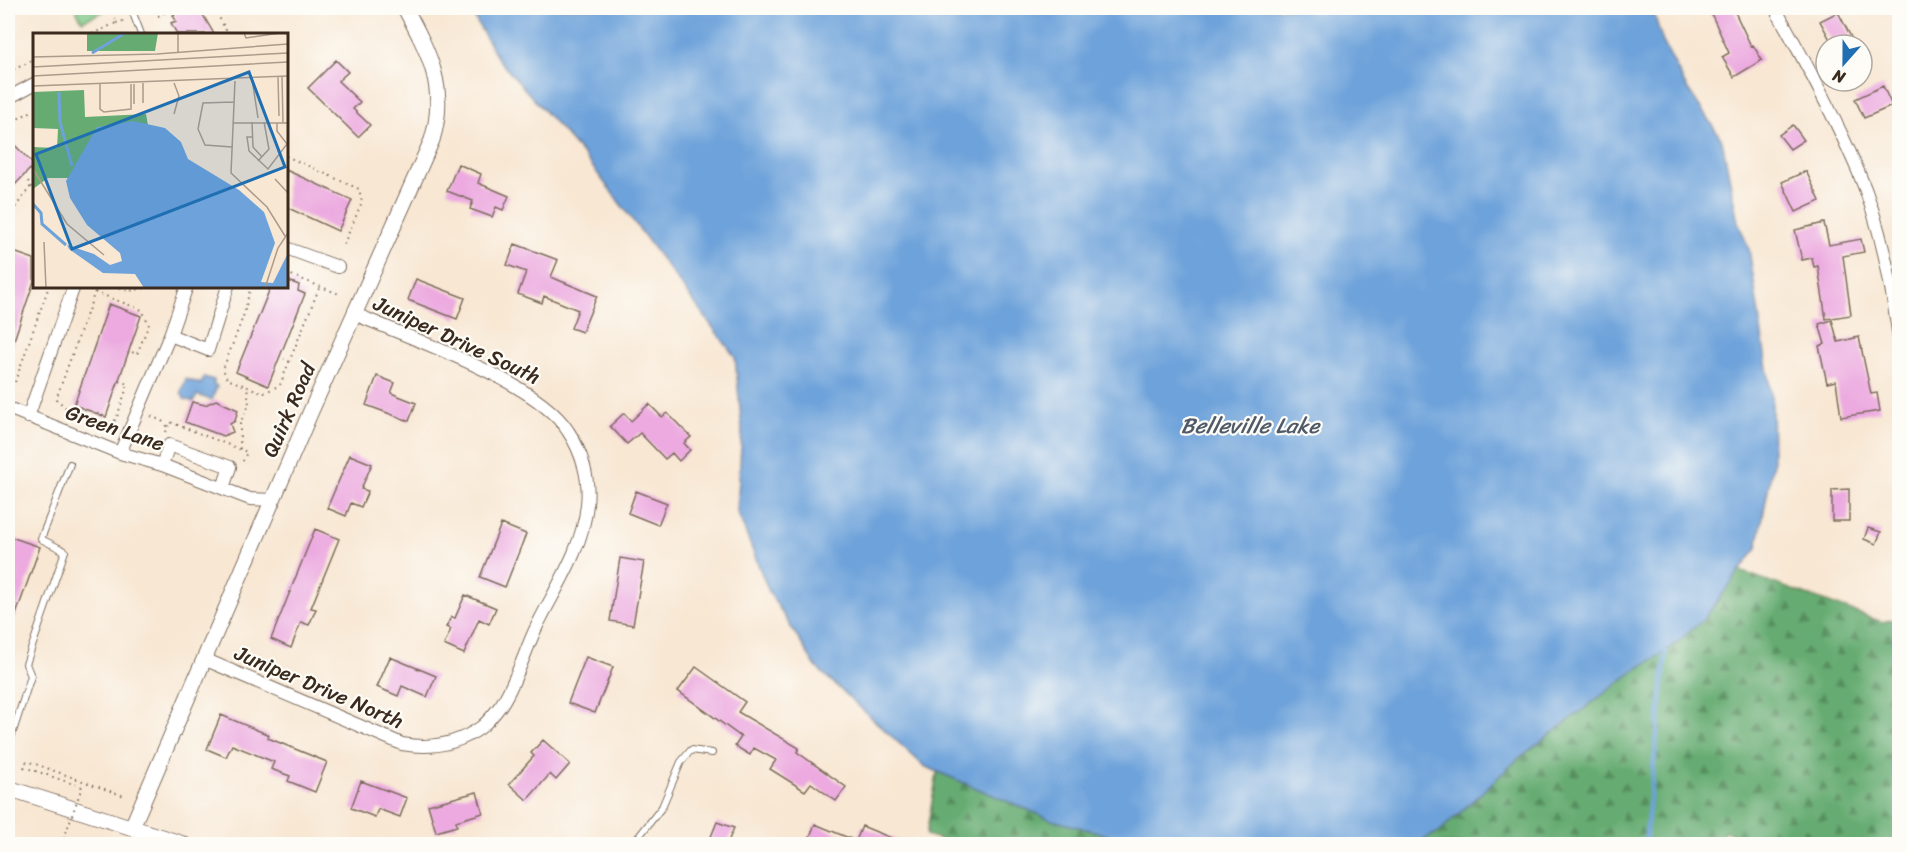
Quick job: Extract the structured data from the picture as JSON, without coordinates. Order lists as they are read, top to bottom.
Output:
{
  "streets": {
    "street": [
      "Juniper Drive South",
      "Quirk Road",
      "Green Lane",
      "Juniper Drive North"
    ]
  },
  "crossings": [
    ["Juniper Drive South", "Quirk Road"],
    ["Juniper Drive South", "Juniper Drive North"],
    ["Quirk Road", "Green Lane"],
    ["Quirk Road", "Juniper Drive North"]
  ],
  "water": ["Belleville Lake"],
  "north": "bottom"
}
